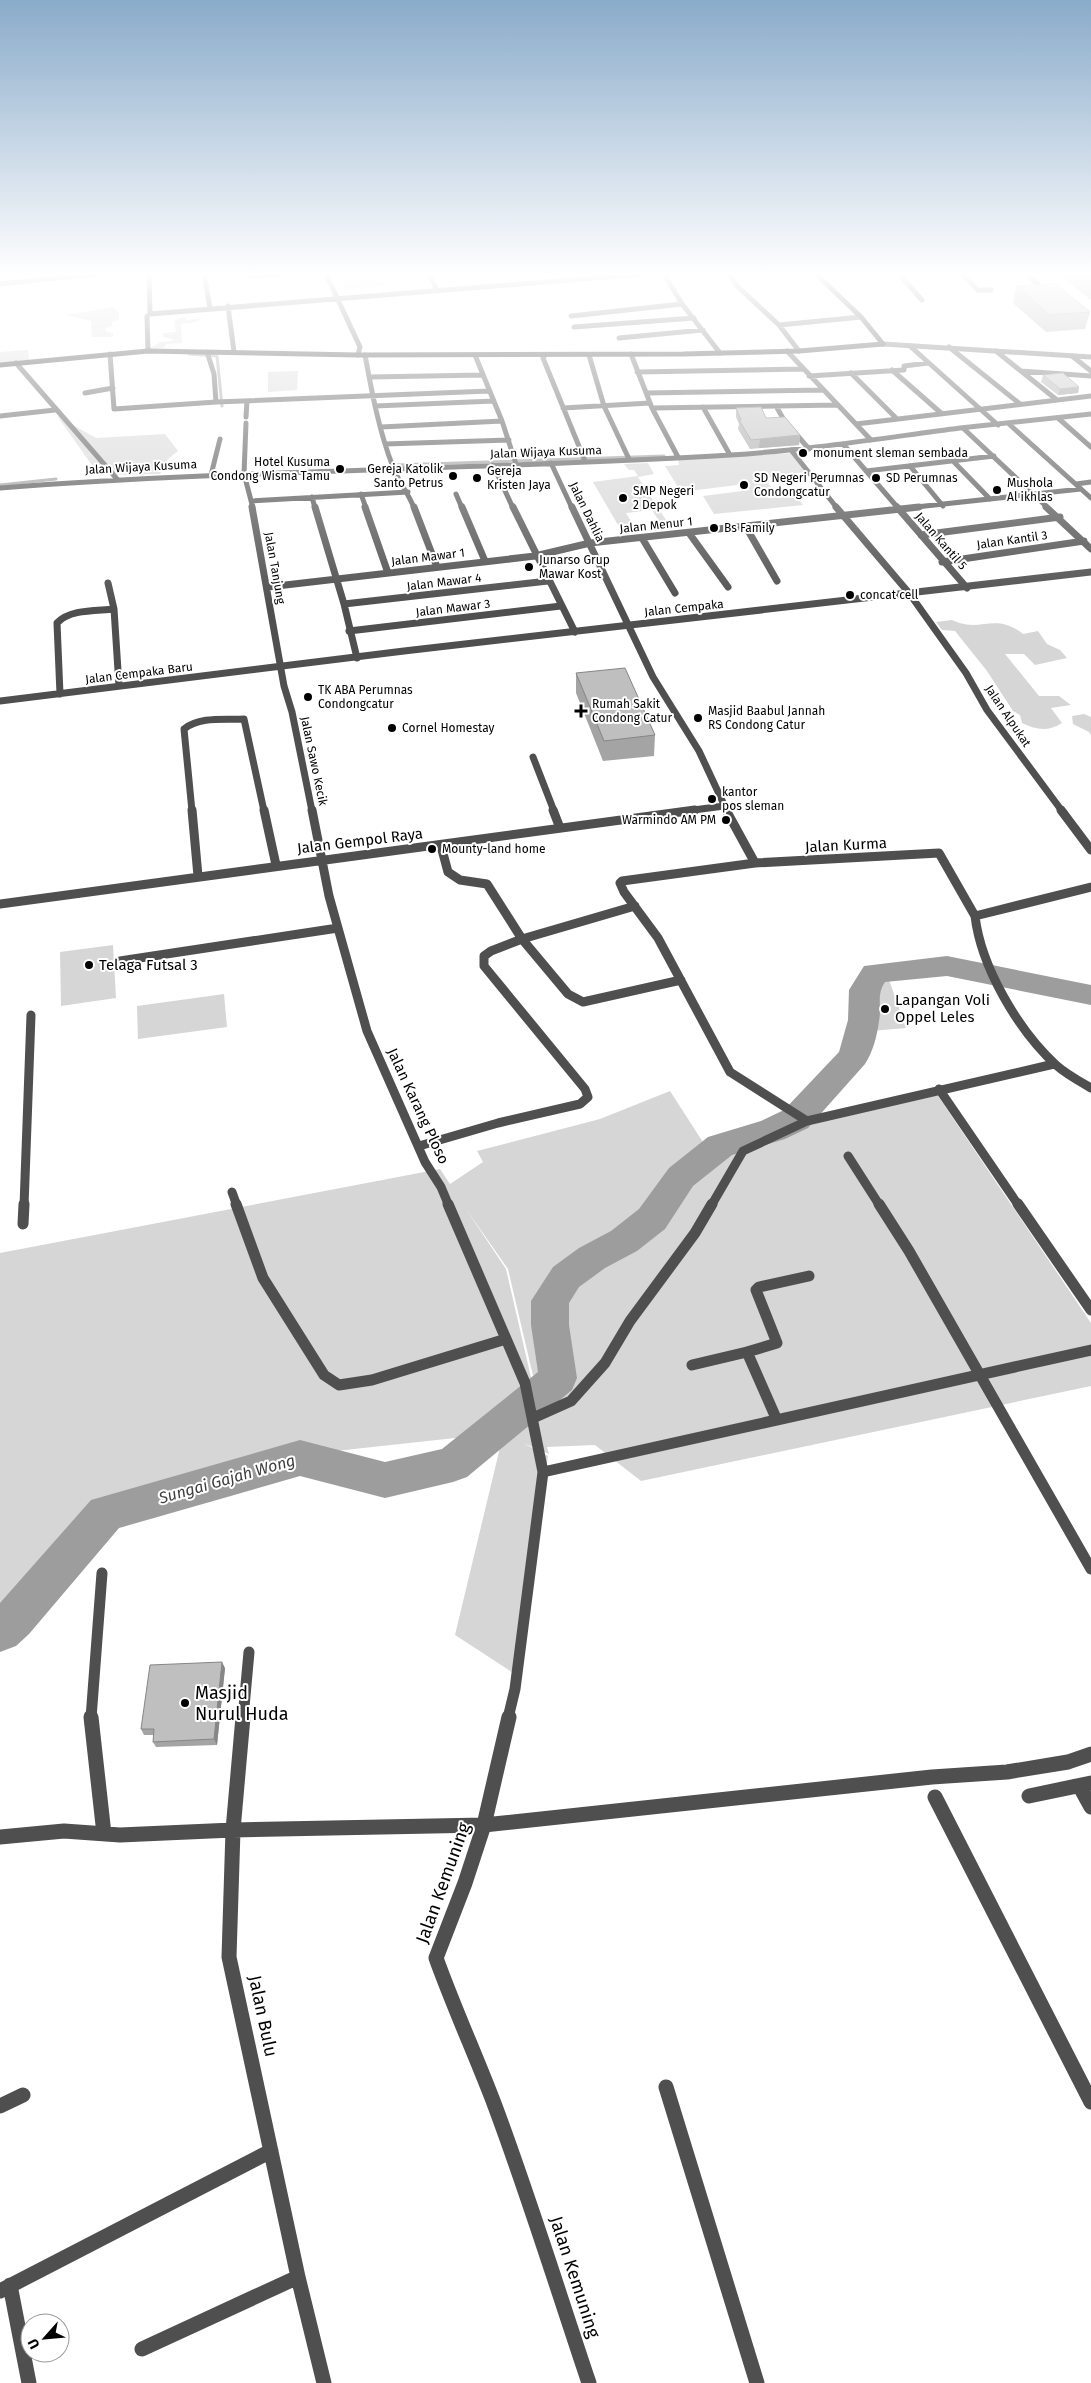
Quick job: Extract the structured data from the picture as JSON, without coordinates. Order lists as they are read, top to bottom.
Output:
{
  "streets": {
    "street": [
      "Jalan Wijaya Kusuma",
      "Jalan Dahlia",
      "Jalan Menur 1",
      "Jalan Kantil 3",
      "Jalan Kantil 5",
      "Jalan Mawar 1",
      "Jalan Tanjung",
      "Jalan Mawar 4",
      "Jalan Mawar 3",
      "Jalan Cempaka",
      "Jalan Cempaka Baru",
      "Jalan Alpukat",
      "Jalan Sawo Kecik",
      "Jalan Gempol Raya",
      "Jalan Kurma",
      "Jalan Karang Ploso",
      "Jalan Kemuning",
      "Jalan Bulu"
    ]
  },
  "crossings": [
    ["Jalan Wijaya Kusuma", "Jalan Dahlia"],
    ["Jalan Wijaya Kusuma", "Jalan Kantil 5"],
    ["Jalan Wijaya Kusuma", "Jalan Tanjung"],
    ["Jalan Wijaya Kusuma", "Jalan Alpukat"],
    ["Jalan Dahlia", "Jalan Menur 1"],
    ["Jalan Dahlia", "Jalan Mawar 1"],
    ["Jalan Dahlia", "Jalan Cempaka"],
    ["Jalan Dahlia", "Jalan Gempol Raya"],
    ["Jalan Dahlia", "Jalan Kurma"],
    ["Jalan Menur 1", "Jalan Kantil 5"],
    ["Jalan Menur 1", "Jalan Mawar 1"],
    ["Jalan Menur 1", "Jalan Alpukat"],
    ["Jalan Kantil 3", "Jalan Kantil 5"],
    ["Jalan Kantil 5", "Jalan Cempaka"],
    ["Jalan Mawar 1", "Jalan Tanjung"],
    ["Jalan Tanjung", "Jalan Cempaka"],
    ["Jalan Tanjung", "Jalan Cempaka Baru"],
    ["Jalan Tanjung", "Jalan Sawo Kecik"],
    ["Jalan Cempaka", "Jalan Cempaka Baru"],
    ["Jalan Cempaka", "Jalan Alpukat"],
    ["Jalan Cempaka", "Jalan Sawo Kecik"],
    ["Jalan Cempaka Baru", "Jalan Sawo Kecik"],
    ["Jalan Sawo Kecik", "Jalan Gempol Raya"],
    ["Jalan Sawo Kecik", "Jalan Karang Ploso"],
    ["Jalan Gempol Raya", "Jalan Karang Ploso"],
    ["Jalan Karang Ploso", "Jalan Kemuning"]
  ],
  "water": ["Sungai Gajah Wong"],
  "places": {
    "other": [
      "monument sleman sembada",
      "Hotel Kusuma Condong Wisma Tamu",
      "Gereja Katolik Santo Petrus",
      "Gereja Kristen Jaya",
      "SD Perumnas",
      "SD Negeri Perumnas Condongcatur",
      "Mushola Al ikhlas",
      "SMP Negeri 2 Depok",
      "Bs Family",
      "Junarso Grup Mawar Kost",
      "concat cell",
      "TK ABA Perumnas Condongcatur",
      "Masjid Baabul Jannah RS Condong Catur",
      "Cornel Homestay",
      "kantor pos sleman",
      "Warmindo AM PM",
      "Mounty-land home",
      "Telaga Futsal 3",
      "Lapangan Voli Oppel Leles",
      "Masjid Nurul Huda"
    ],
    "health": ["Rumah Sakit Condong Catur"]
  },
  "north": "bottom left"
}
